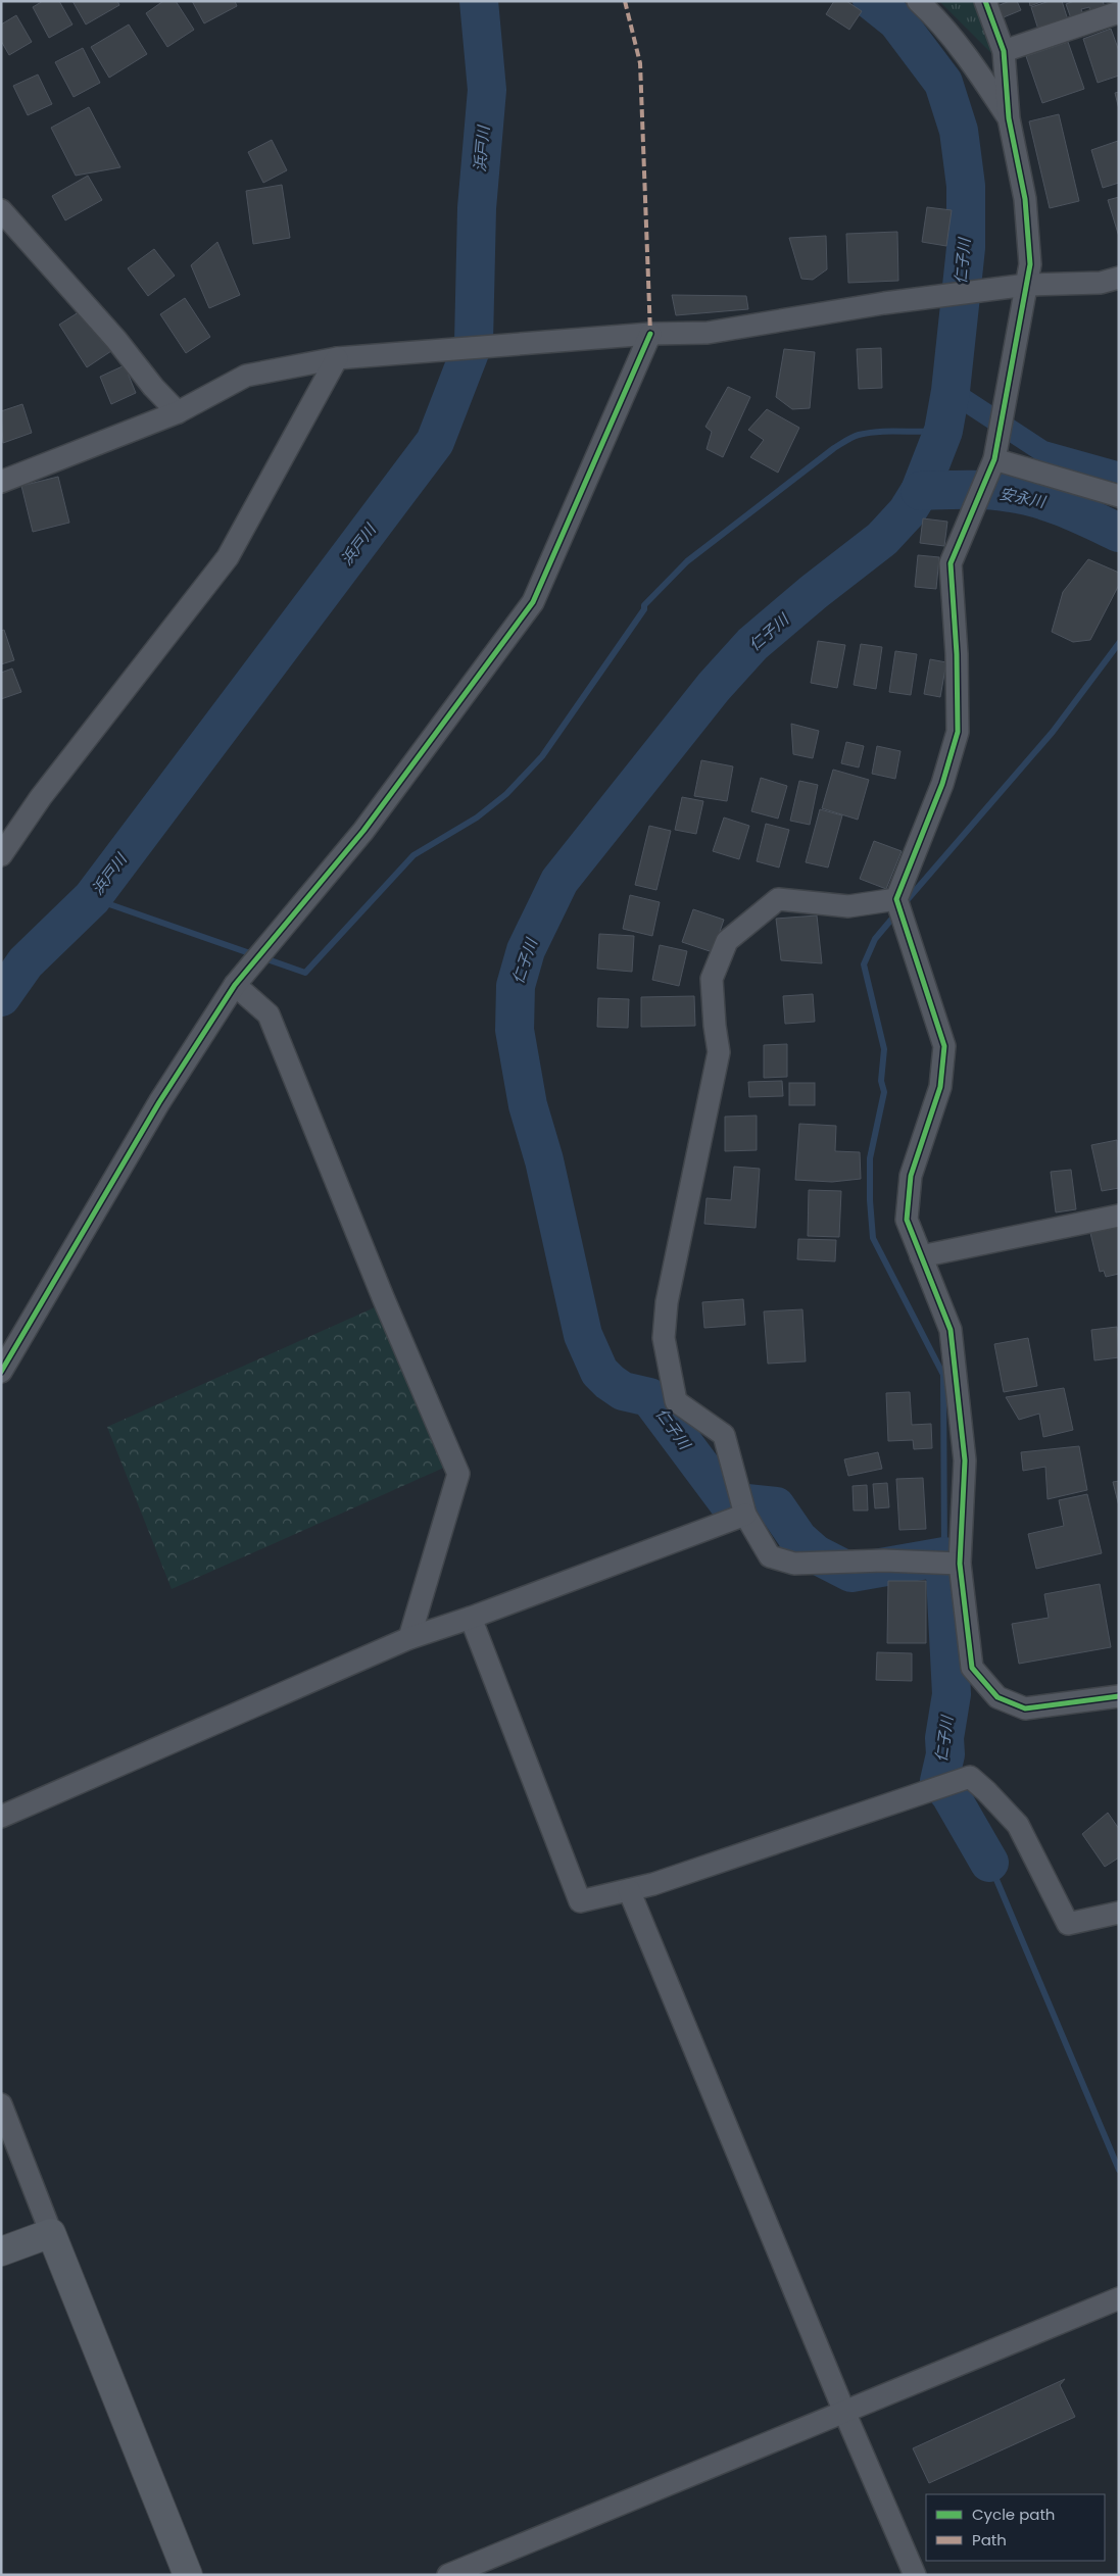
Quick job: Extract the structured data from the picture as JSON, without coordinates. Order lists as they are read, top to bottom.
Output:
{
  "water": ["浜戸川", "仁子川", "安永川"],
  "legend": ["Cycle path", "Path"]
}
